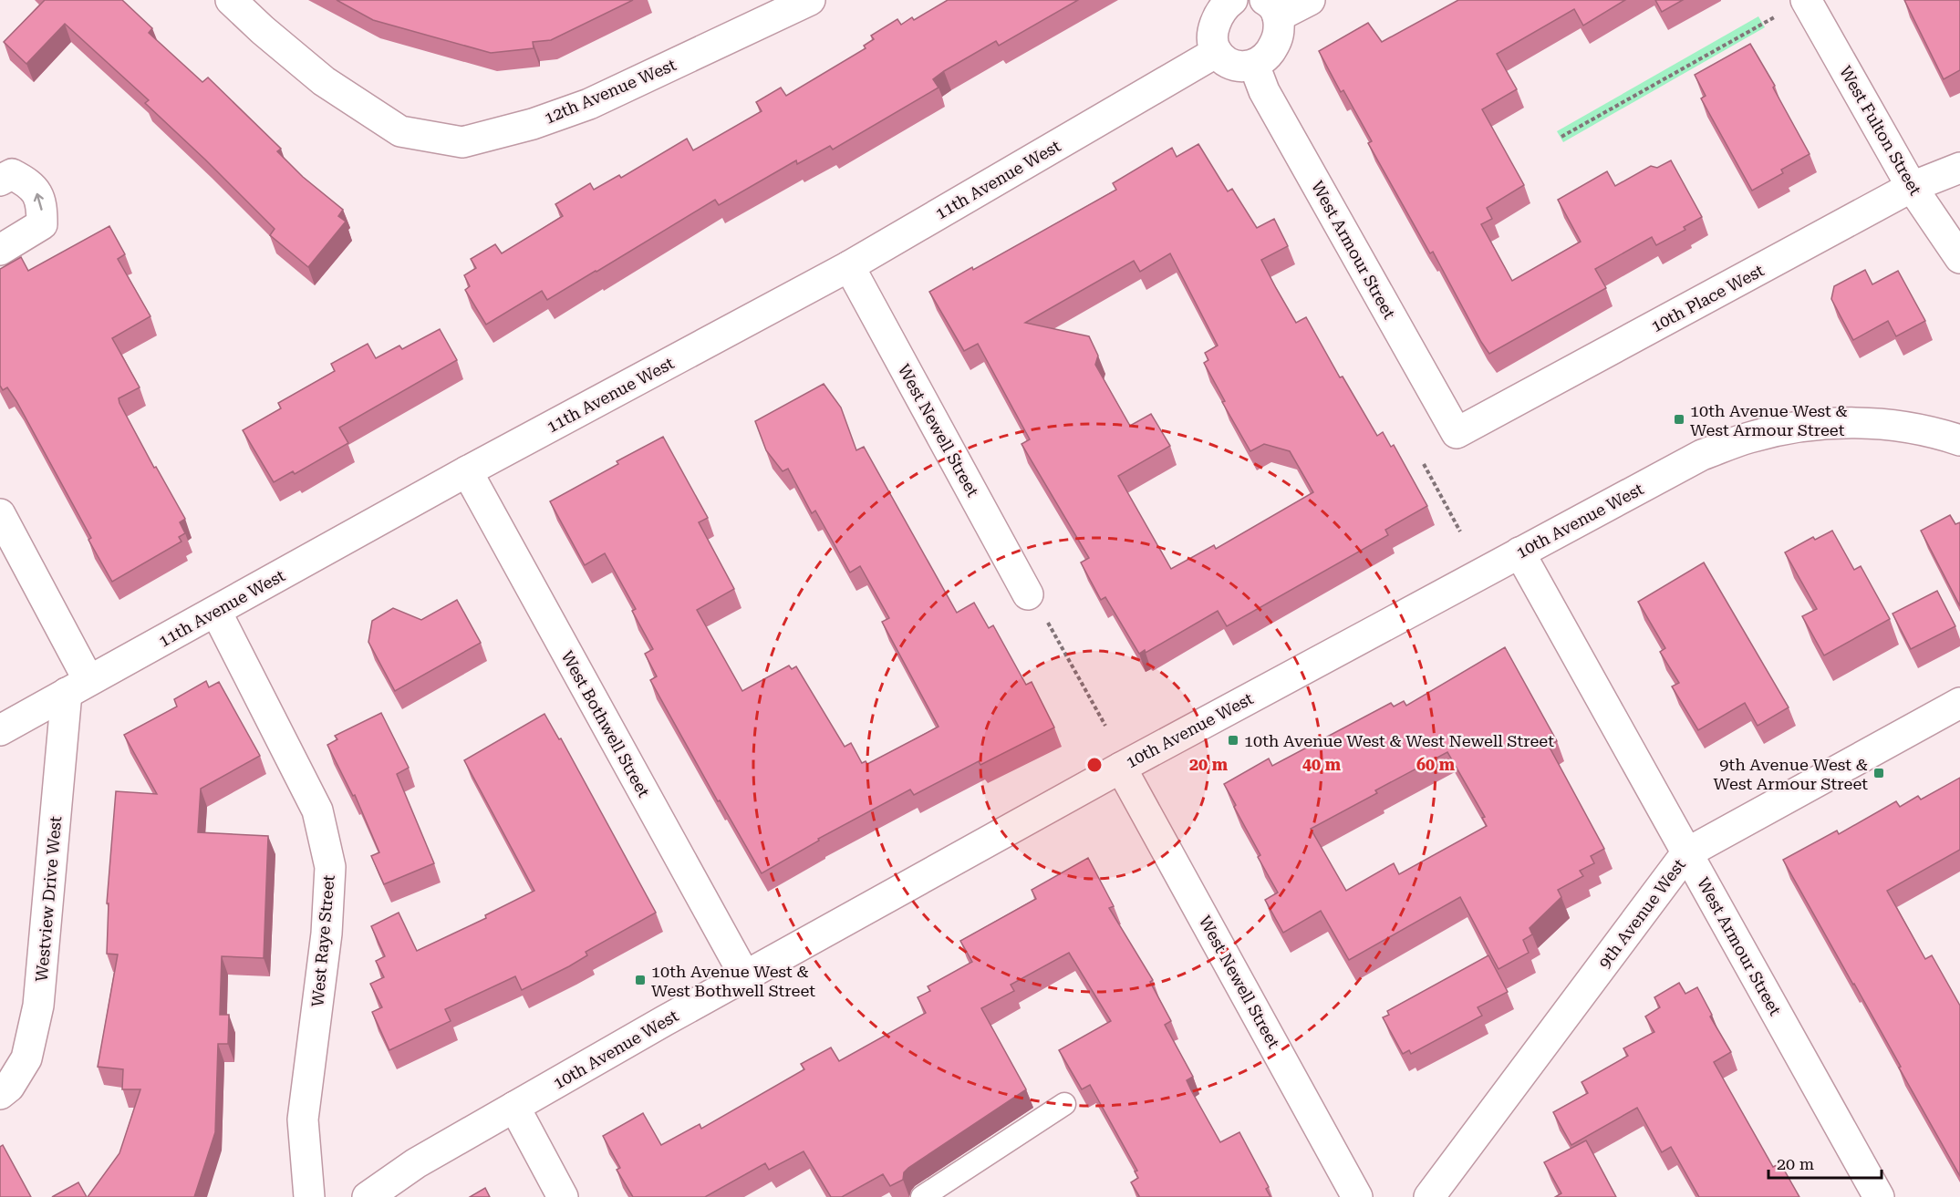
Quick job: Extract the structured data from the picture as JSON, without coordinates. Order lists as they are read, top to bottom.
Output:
{
  "streets": {
    "street": [
      "12th Avenue West",
      "West Fulton Street",
      "11th Avenue West",
      "West Armour Street",
      "10th Place West",
      "West Newell Street",
      "10th Avenue West",
      "West Bothwell Street",
      "Westview Drive West",
      "9th Avenue West",
      "West Raye Street"
    ]
  },
  "crossings": [
    ["West Fulton Street", "10th Place West"],
    ["11th Avenue West", "West Newell Street"],
    ["11th Avenue West", "West Bothwell Street"],
    ["11th Avenue West", "Westview Drive West"],
    ["11th Avenue West", "West Raye Street"],
    ["West Armour Street", "10th Place West"],
    ["West Armour Street", "10th Avenue West"],
    ["West Armour Street", "9th Avenue West"],
    ["West Newell Street", "10th Avenue West"],
    ["10th Avenue West", "West Bothwell Street"]
  ],
  "places": {
    "transit": [
      "10th Avenue West & West Armour Street",
      "10th Avenue West & West Newell Street",
      "9th Avenue West & West Armour Street",
      "10th Avenue West & West Bothwell Street"
    ]
  },
  "scale_bar": "20 m",
  "rings": ["20 m", "40 m", "60 m"]
}
